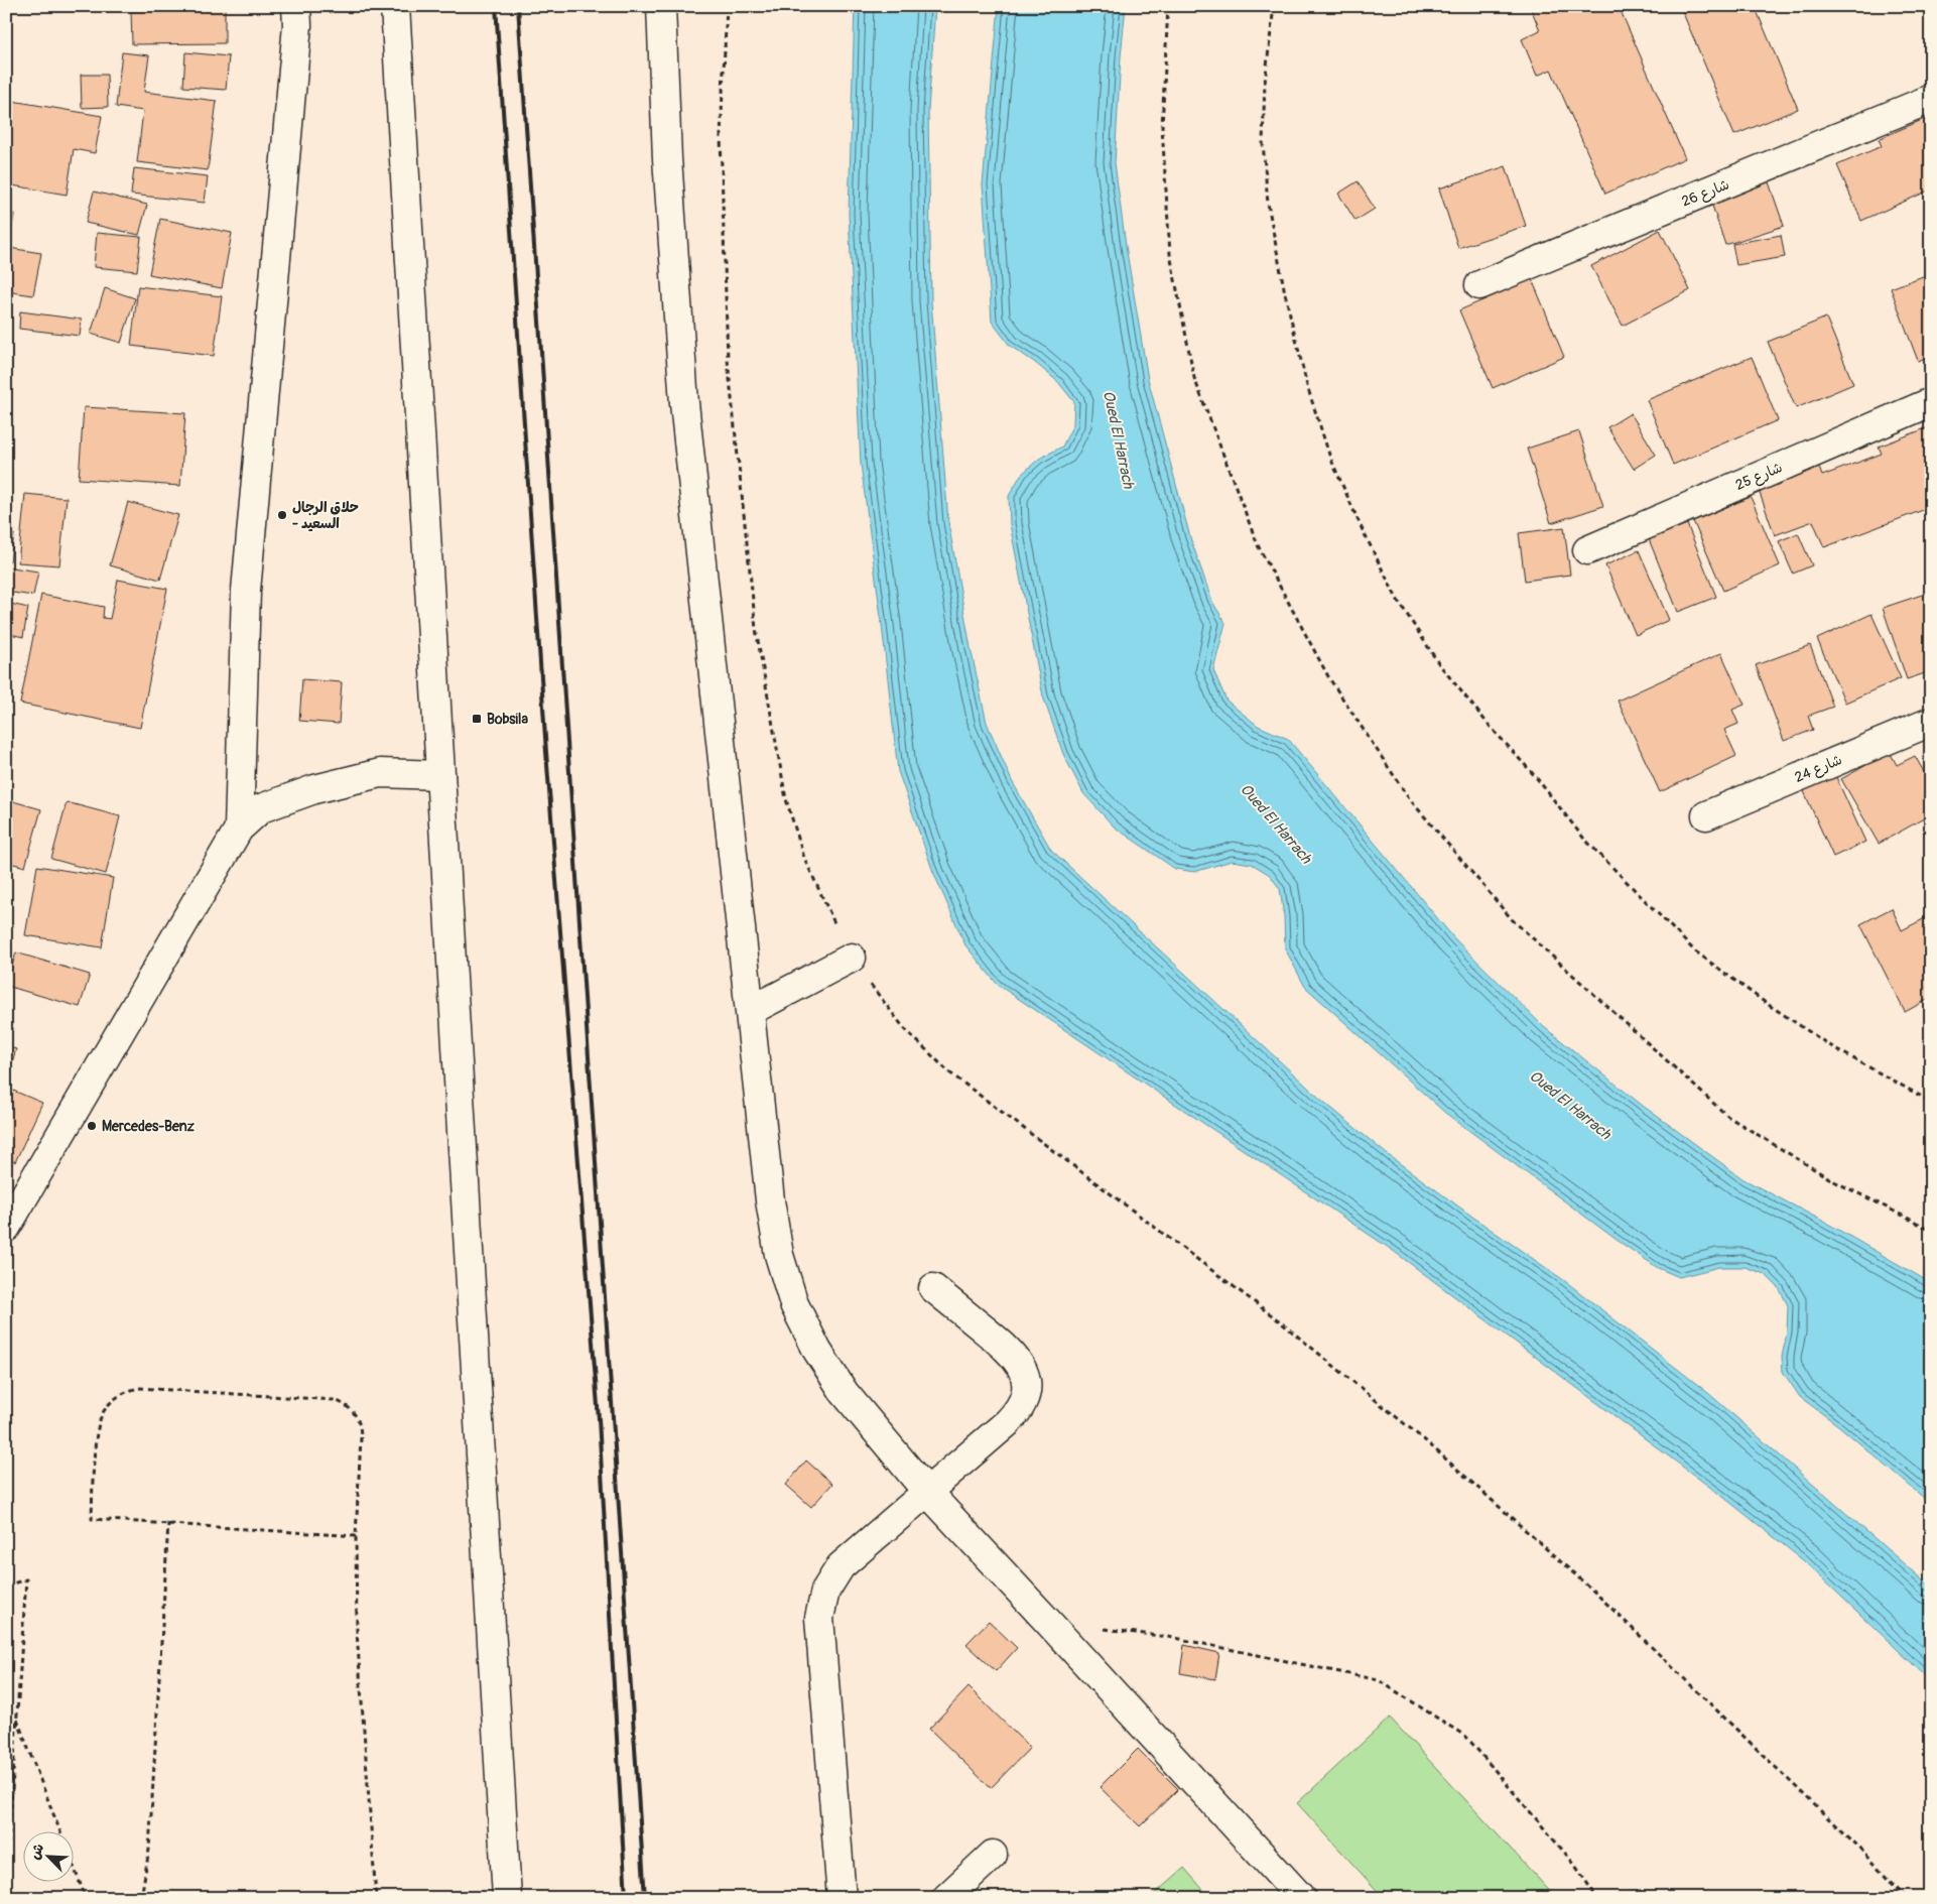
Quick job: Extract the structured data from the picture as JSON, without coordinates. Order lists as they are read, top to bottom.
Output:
{
  "streets": {
    "street": ["شارع 26", "شارع 25", "شارع 24"]
  },
  "water": ["Oued El Harrach"],
  "places": {
    "other": ["حلاق الرجال - السعيد", "Mercedes-Benz"],
    "transit": ["Bobsila"]
  },
  "north": "top left"
}
